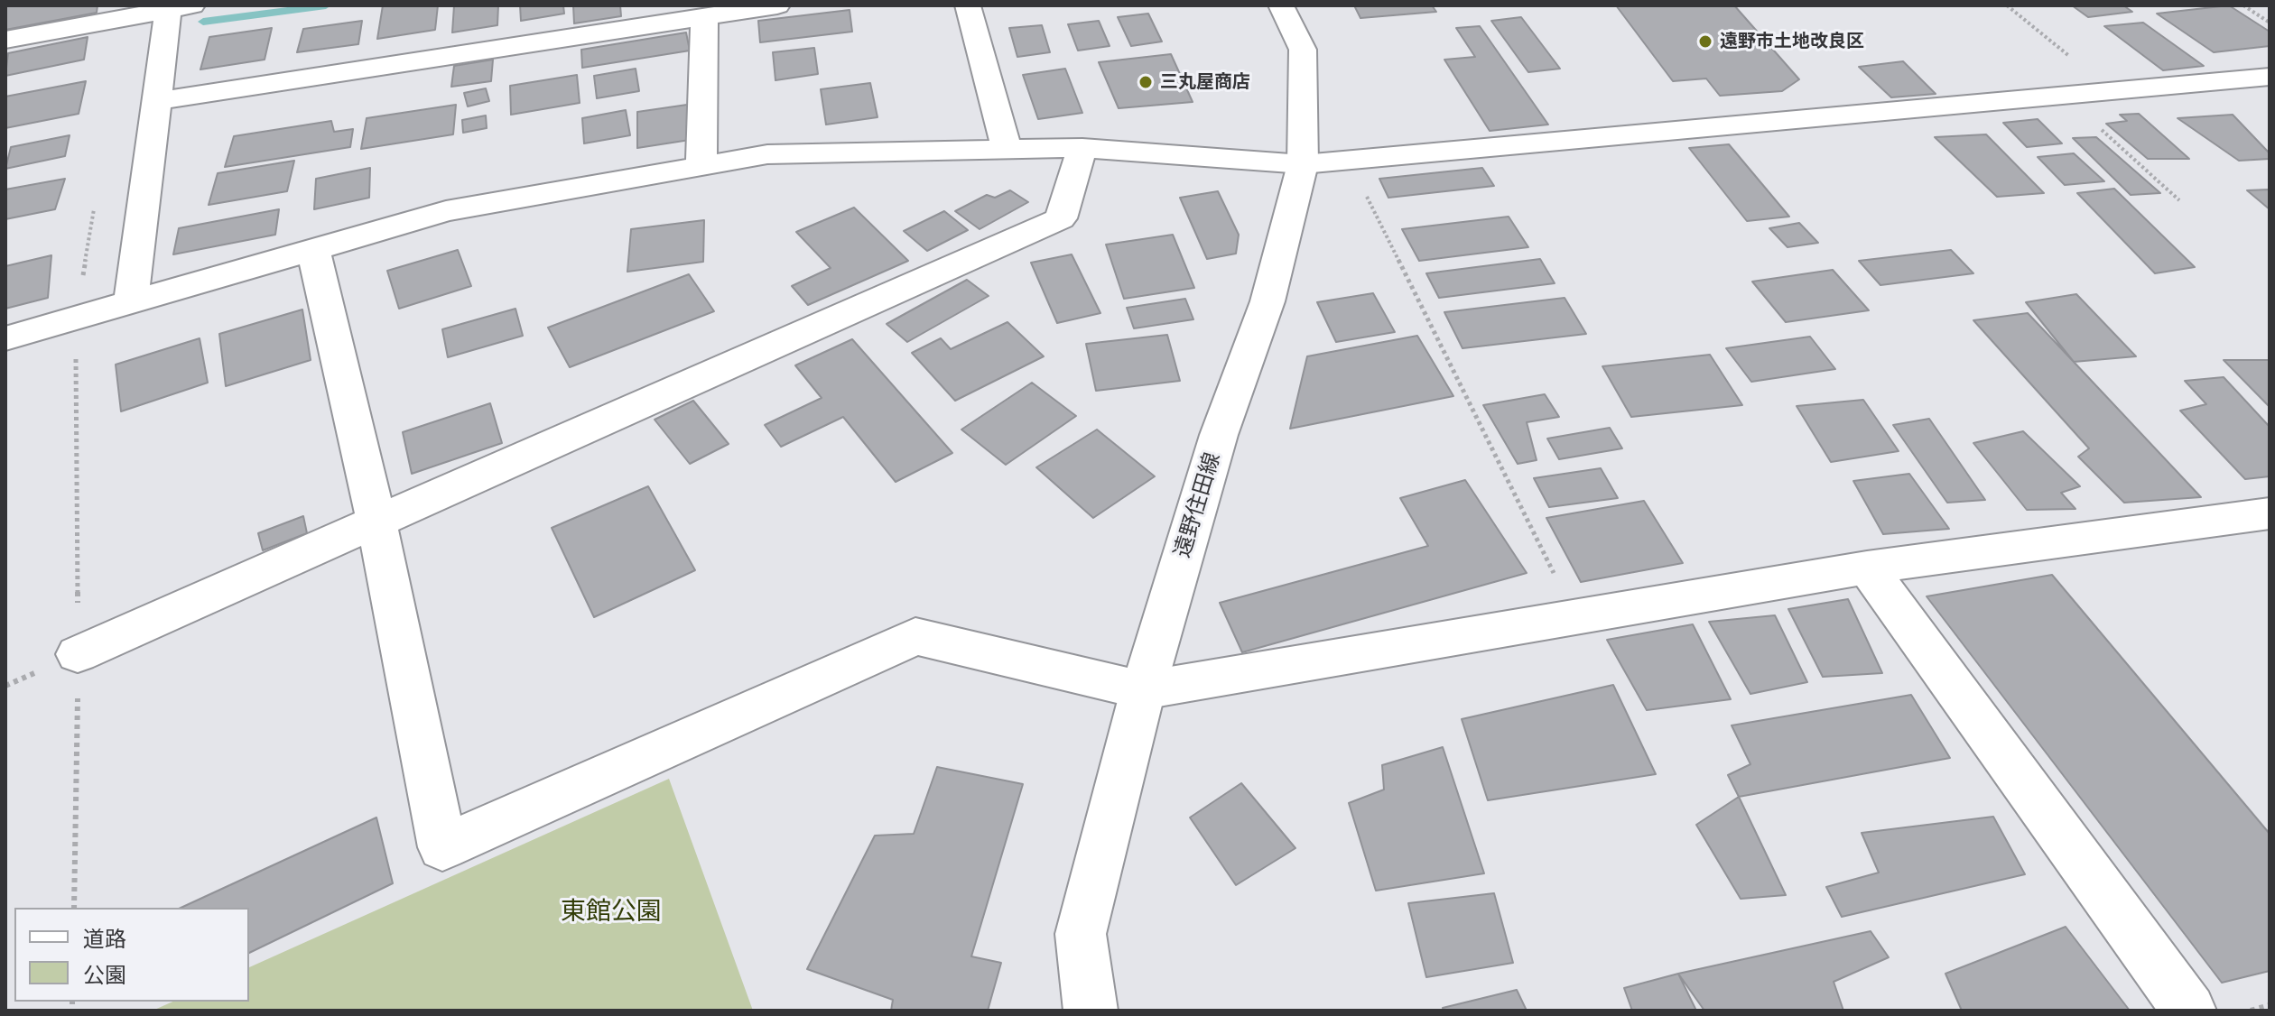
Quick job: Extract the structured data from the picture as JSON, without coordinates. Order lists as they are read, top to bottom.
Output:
{
  "streets": {
    "street": ["遠野住田線"]
  },
  "parks": ["東館公園"],
  "places": ["遠野市土地改良区", "三丸屋商店"],
  "legend": ["道路", "公園"]
}
